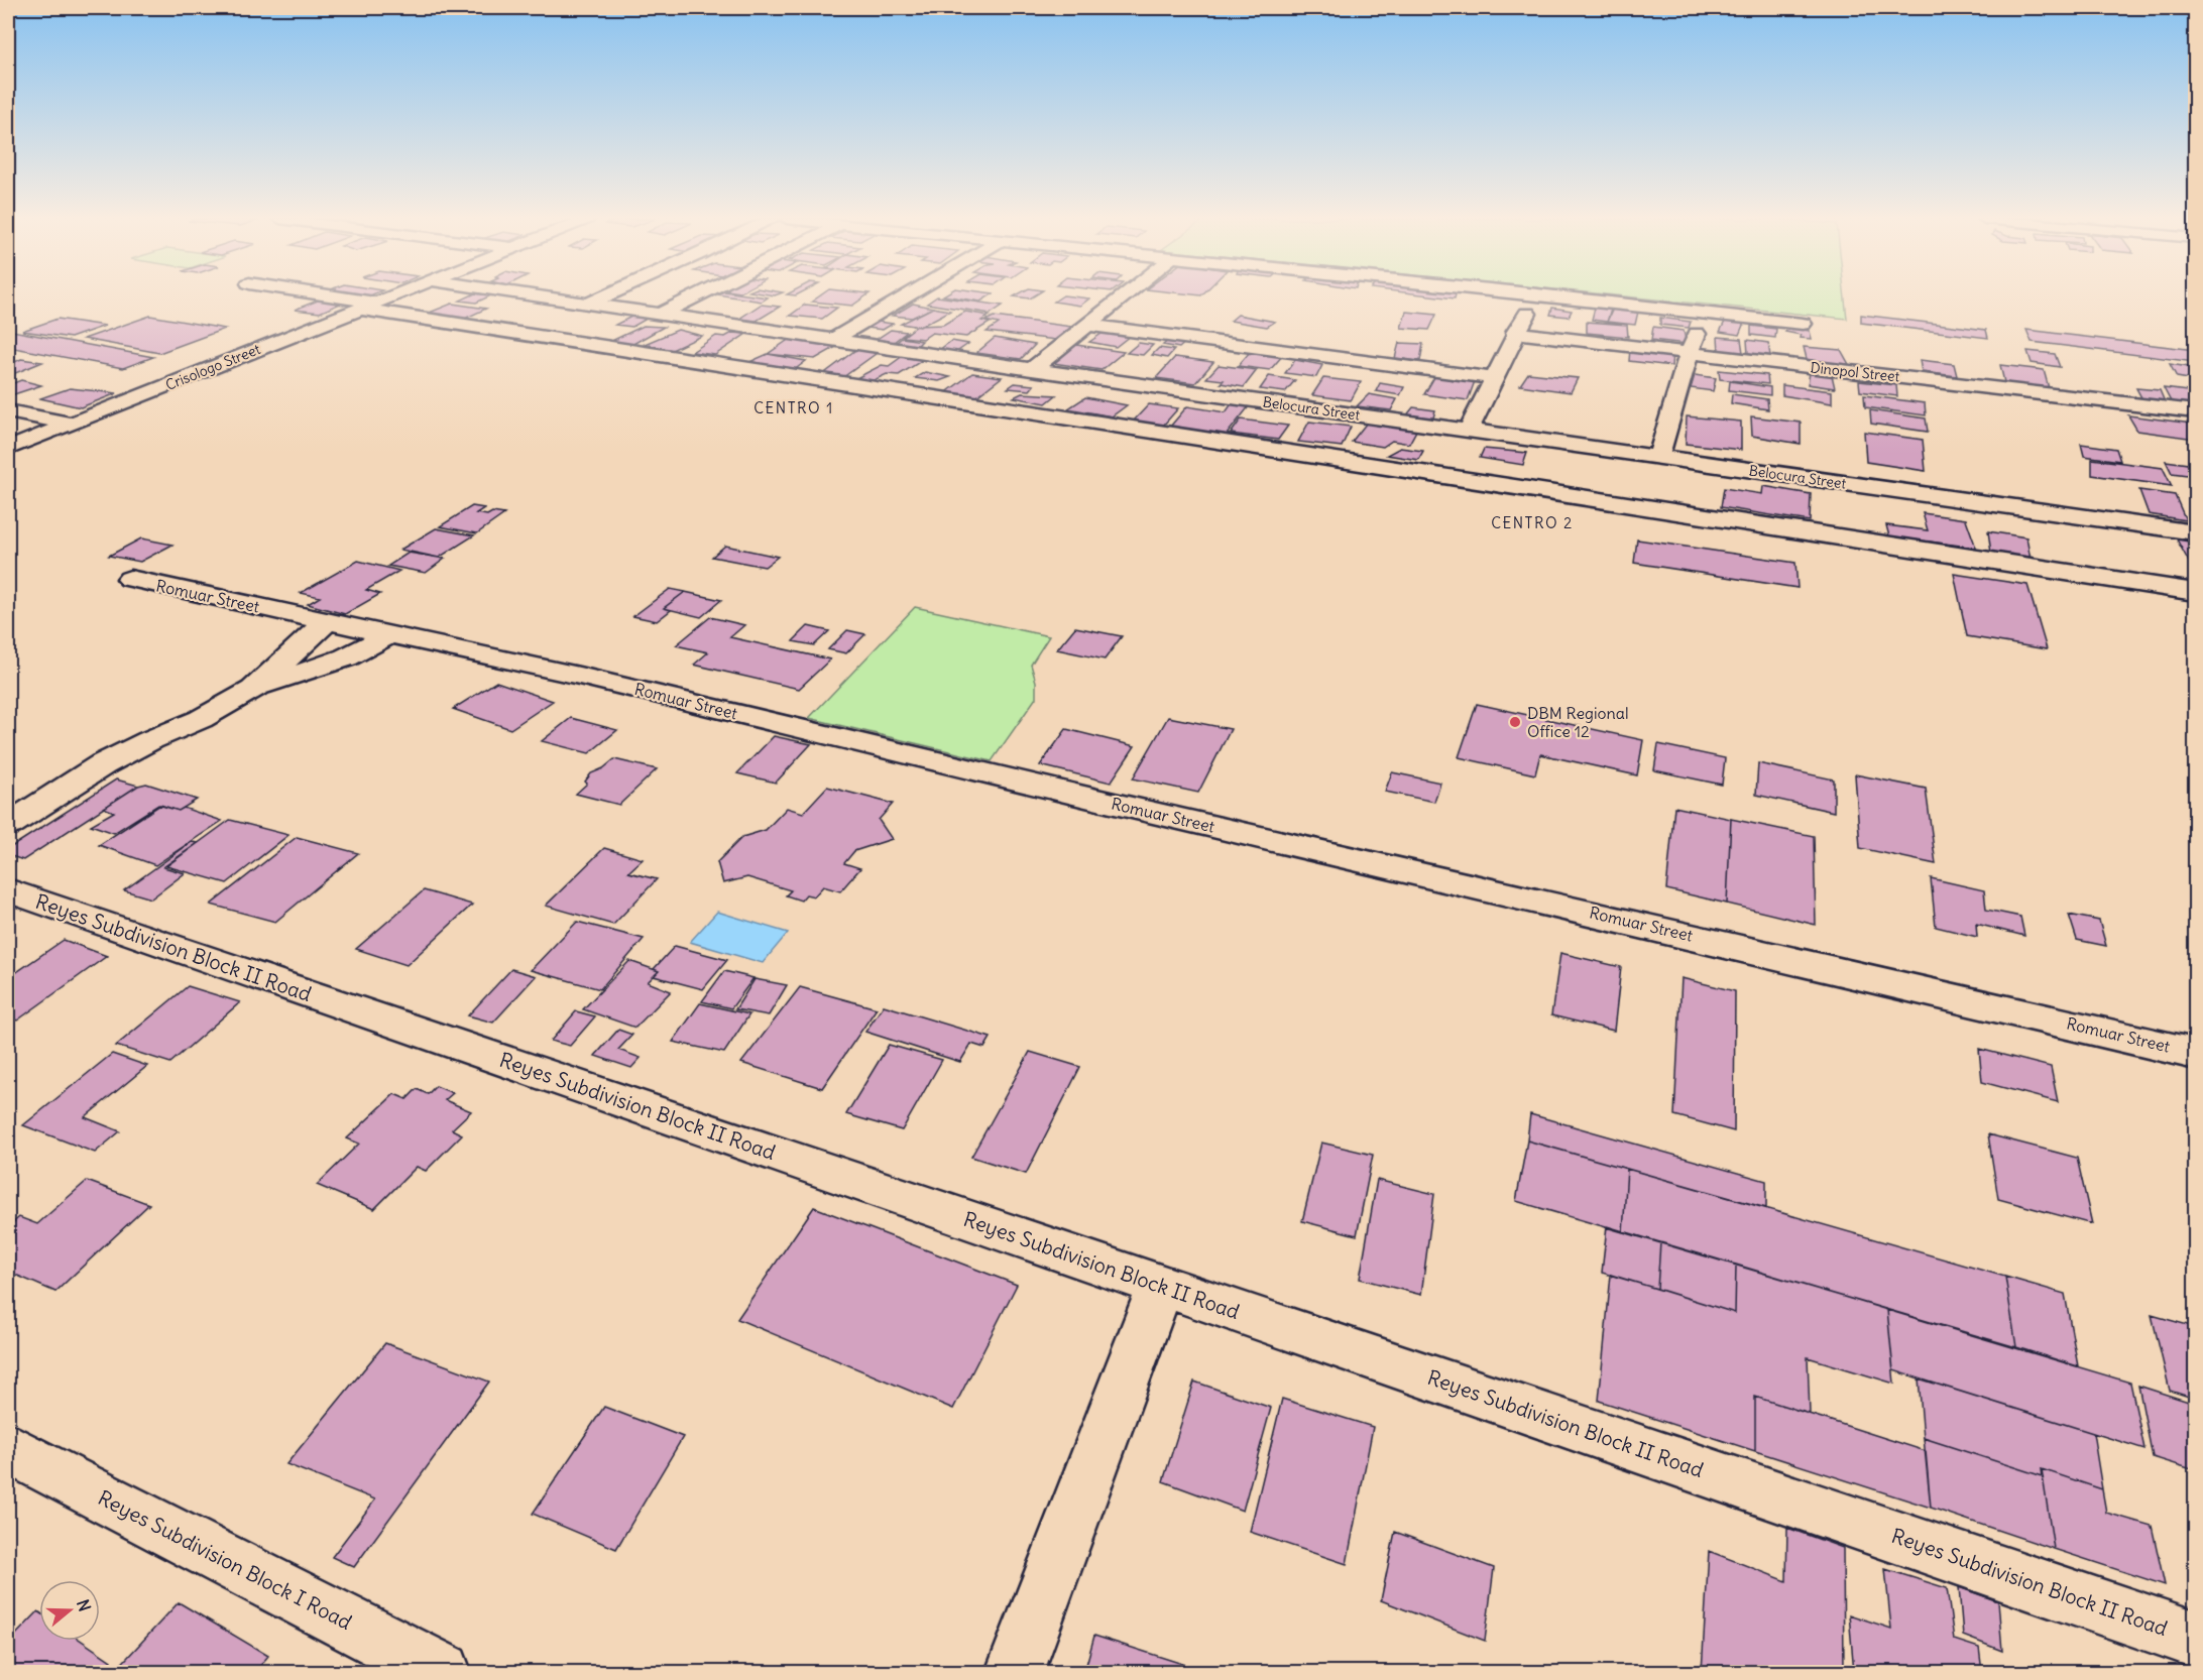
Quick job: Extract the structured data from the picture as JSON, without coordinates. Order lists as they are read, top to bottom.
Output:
{
  "streets": {
    "street": [
      "Crisologo Street",
      "Dinopol Street",
      "Belocura Street",
      "Romuar Street",
      "Reyes Subdivision Block II Road",
      "Reyes Subdivision Block I Road"
    ]
  },
  "districts": ["CENTRO 1", "CENTRO 2"],
  "places": ["DBM Regional Office 12"],
  "north": "right"
}
